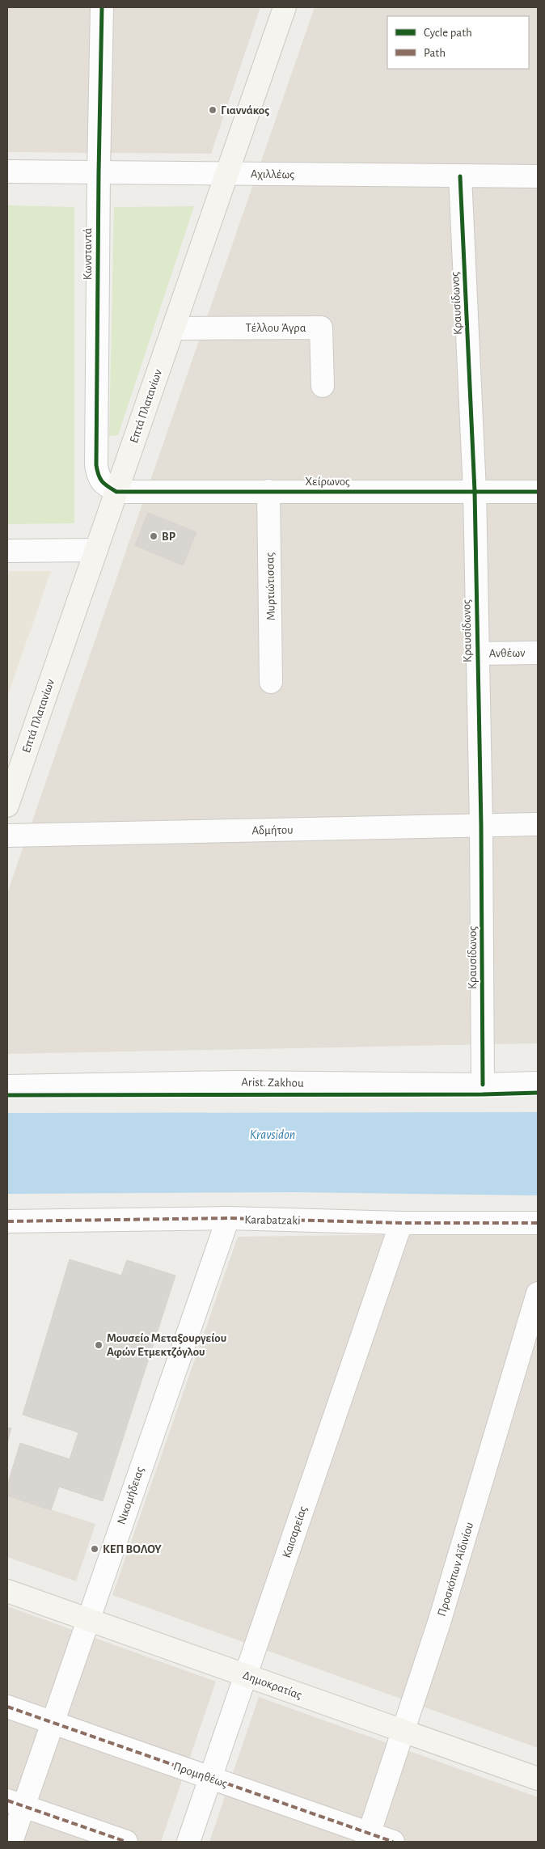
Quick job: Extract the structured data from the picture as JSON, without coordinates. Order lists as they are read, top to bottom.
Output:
{
  "streets": {
    "street": [
      "Αχιλλέως",
      "Κωνσταντά",
      "Κραυσίδωνος",
      "Τέλλου Άγρα",
      "Επτά Πλατανίων",
      "Χείρωνος",
      "Μυρτιώτισσας",
      "Ανθέων",
      "Αδμήτου",
      "Arist. Zakhou",
      "Karabatzaki",
      "Νικομήδειας",
      "Καισαρείας",
      "Προσκόπων Αϊδινίου",
      "Δημοκρατίας",
      "Προμηθέως"
    ]
  },
  "crossings": [
    ["Αχιλλέως", "Κωνσταντά"],
    ["Αχιλλέως", "Κραυσίδωνος"],
    ["Αχιλλέως", "Επτά Πλατανίων"],
    ["Κωνσταντά", "Επτά Πλατανίων"],
    ["Κωνσταντά", "Χείρωνος"],
    ["Κραυσίδωνος", "Χείρωνος"],
    ["Κραυσίδωνος", "Ανθέων"],
    ["Κραυσίδωνος", "Αδμήτου"],
    ["Κραυσίδωνος", "Arist. Zakhou"],
    ["Τέλλου Άγρα", "Επτά Πλατανίων"],
    ["Επτά Πλατανίων", "Χείρωνος"],
    ["Χείρωνος", "Μυρτιώτισσας"],
    ["Karabatzaki", "Νικομήδειας"],
    ["Karabatzaki", "Καισαρείας"],
    ["Νικομήδειας", "Δημοκρατίας"],
    ["Νικομήδειας", "Προμηθέως"],
    ["Καισαρείας", "Δημοκρατίας"],
    ["Καισαρείας", "Προμηθέως"],
    ["Προσκόπων Αϊδινίου", "Δημοκρατίας"],
    ["Προσκόπων Αϊδινίου", "Προμηθέως"]
  ],
  "water": ["Kravsidon"],
  "places": [
    "Γιαννάκος",
    "BP",
    "Μουσείο Μεταξουργείου Αφών Ετμεκτζόγλου",
    "ΚΕΠ ΒΟΛΟΥ"
  ],
  "legend": ["Cycle path", "Path"]
}
